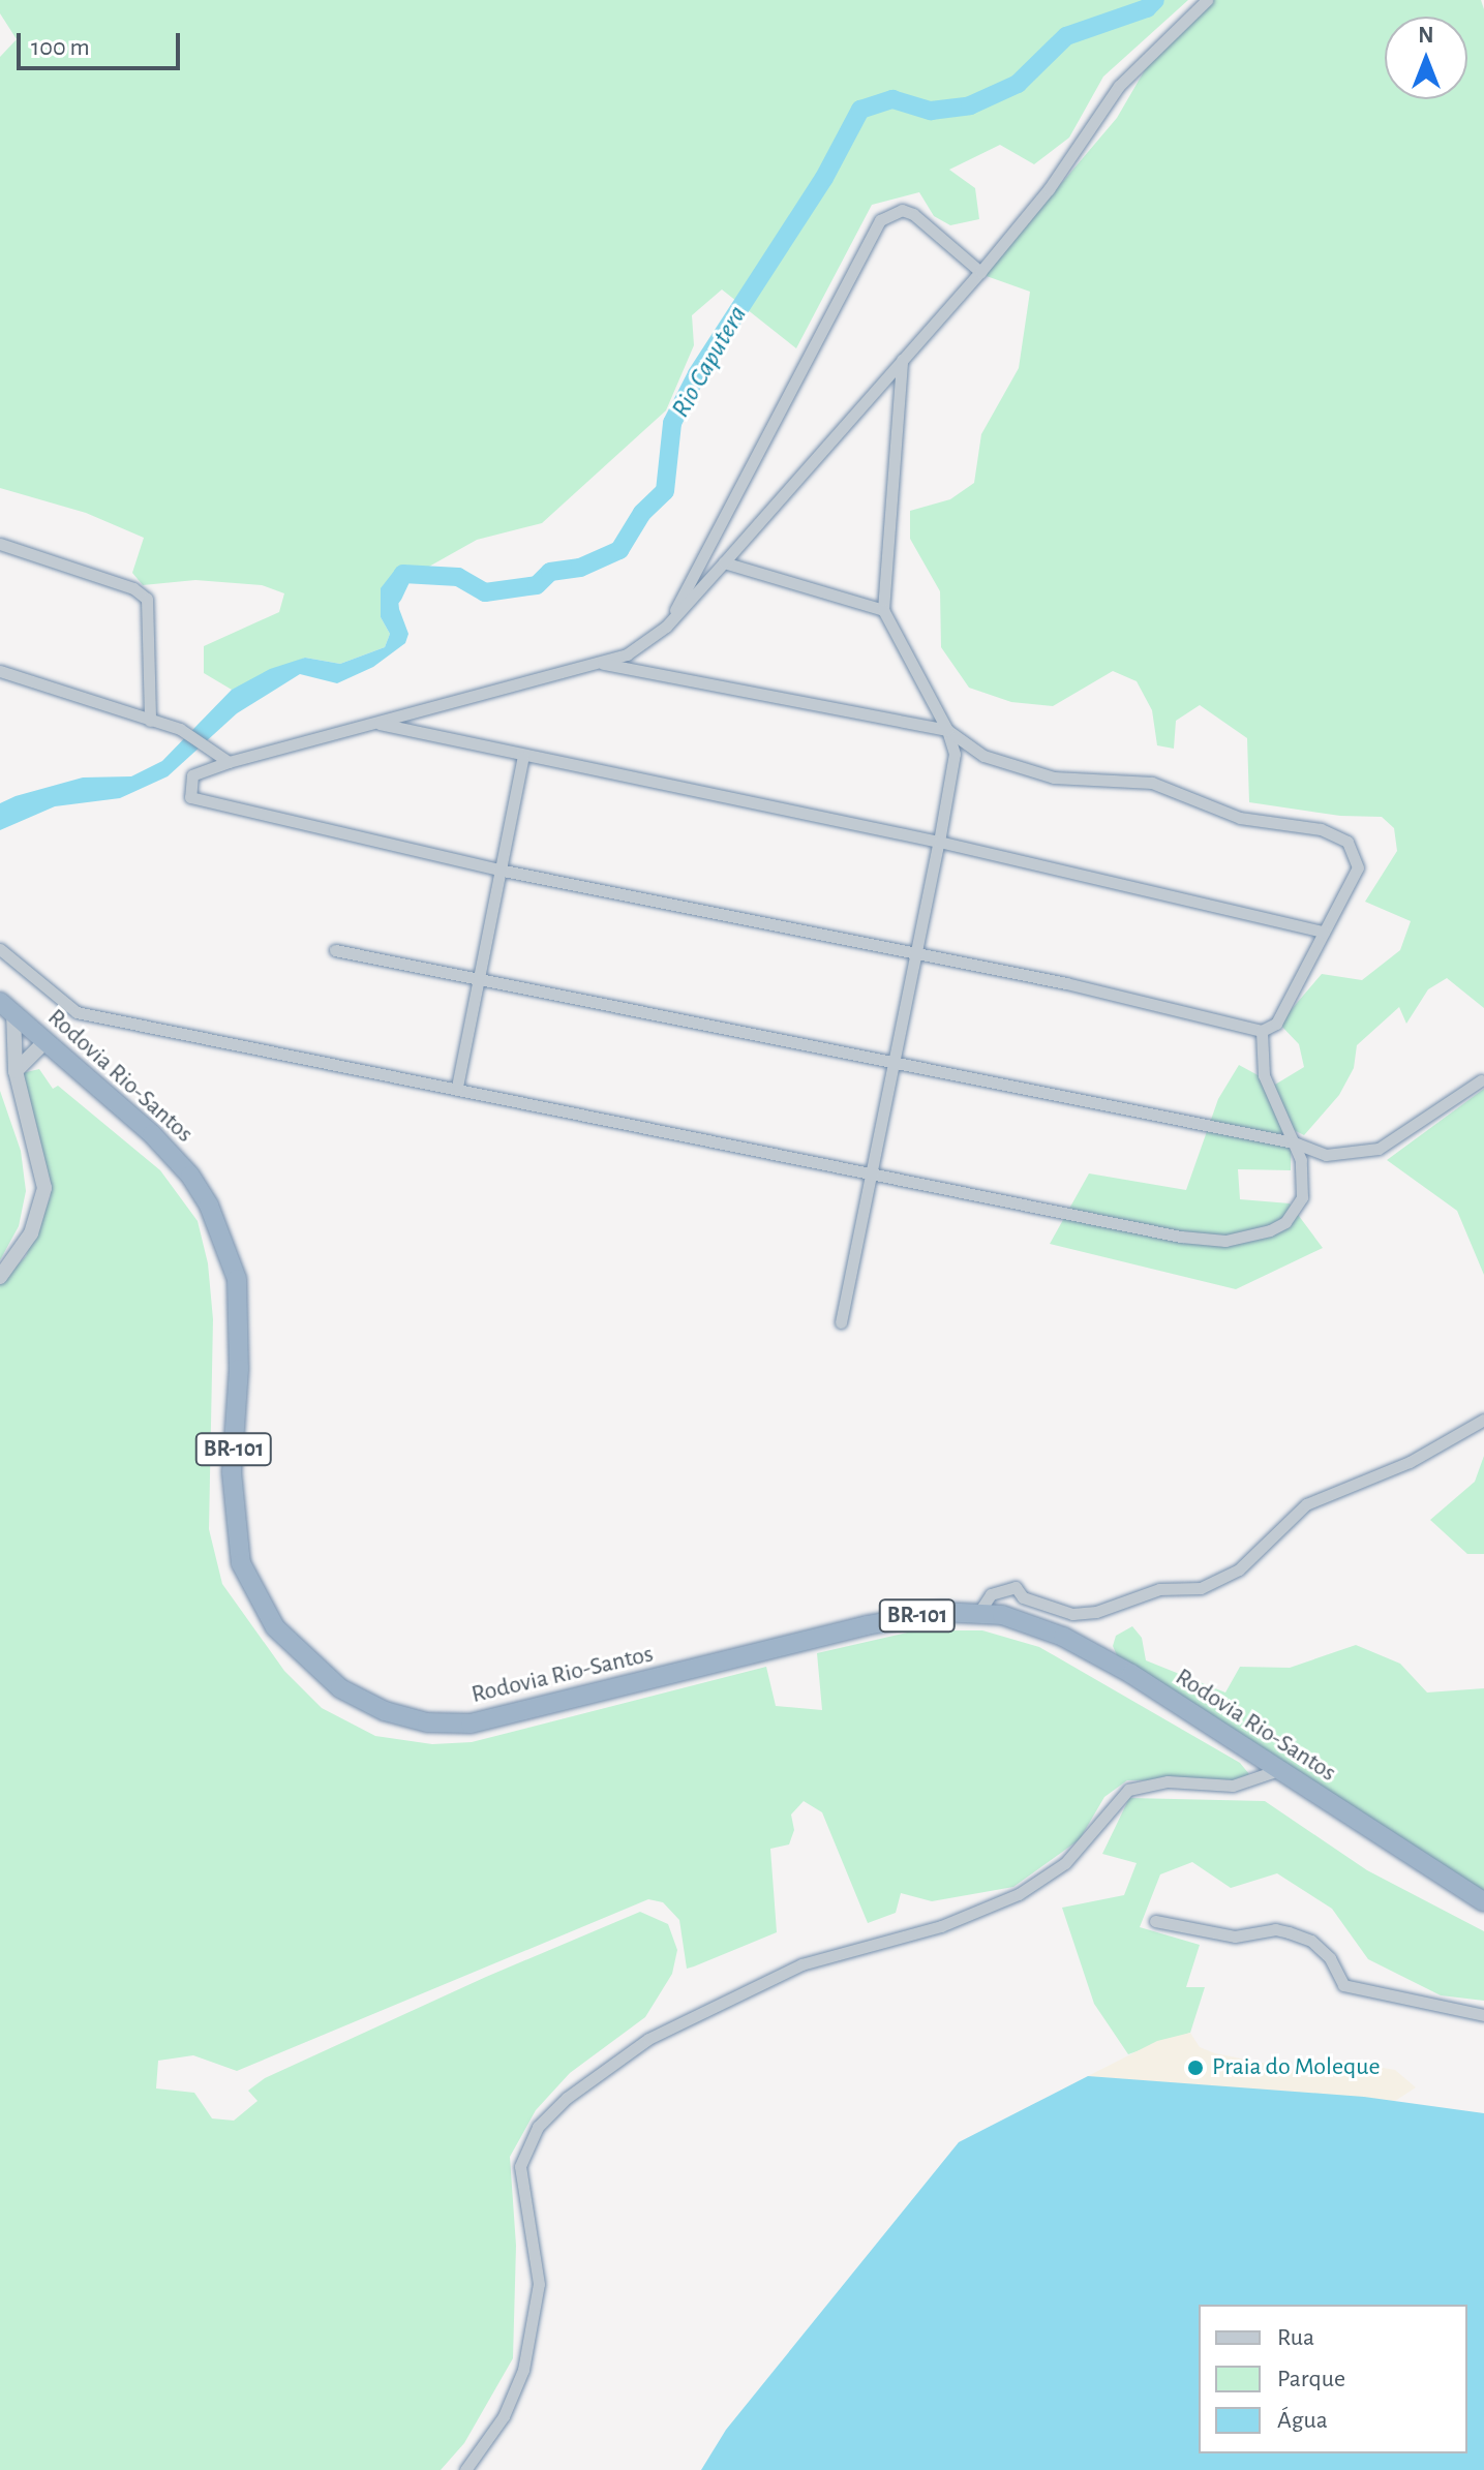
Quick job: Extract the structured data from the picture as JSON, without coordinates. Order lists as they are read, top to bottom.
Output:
{
  "streets": {
    "highway": ["Rodovia Rio-Santos", "BR-101"]
  },
  "water": ["Rio Caputera"],
  "places": ["Praia do Moleque"],
  "legend": ["Rua", "Parque", "Água"],
  "scale_bar": "100 m",
  "north": "top"
}
